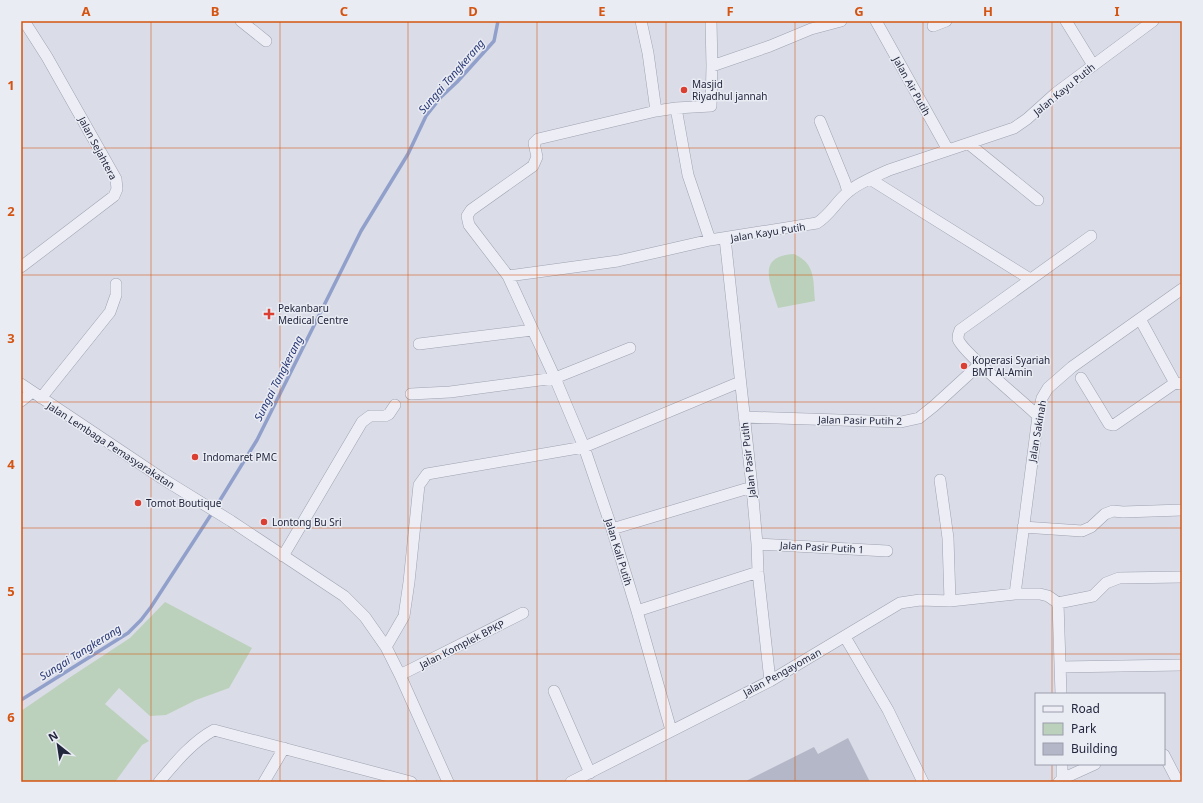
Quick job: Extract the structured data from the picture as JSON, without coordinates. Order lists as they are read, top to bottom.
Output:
{
  "streets": {
    "street": [
      "Jalan Air Putih",
      "Jalan Kayu Putih",
      "Jalan Sejahtera",
      "Jalan Pasir Putih 2",
      "Jalan Sakinah",
      "Jalan Lembaga Pemasyarakatan",
      "Jalan Pasir Putih",
      "Jalan Pasir Putih 1",
      "Jalan Kali Putih",
      "Jalan Komplek BPKP",
      "Jalan Pengayoman"
    ]
  },
  "crossings": [
    ["Jalan Air Putih", "Jalan Kayu Putih"],
    ["Jalan Kayu Putih", "Jalan Pasir Putih"],
    ["Jalan Pasir Putih 2", "Jalan Pasir Putih"],
    ["Jalan Sakinah", "Jalan Pengayoman"],
    ["Jalan Lembaga Pemasyarakatan", "Jalan Komplek BPKP"],
    ["Jalan Pasir Putih", "Jalan Pasir Putih 1"],
    ["Jalan Pasir Putih", "Jalan Pengayoman"],
    ["Jalan Kali Putih", "Jalan Pengayoman"]
  ],
  "water": ["Sungai Tangkerang"],
  "places": {
    "other": [
      "Masjid Riyadhul jannah",
      "Koperasi Syariah BMT Al-Amin",
      "Indomaret PMC",
      "Tomot Boutique",
      "Lontong Bu Sri"
    ],
    "health": ["Pekanbaru Medical Centre"]
  },
  "legend": ["Road", "Park", "Building"],
  "north": "top left",
  "grid": {
    "columns": [
      "A",
      "B",
      "C",
      "D",
      "E",
      "F",
      "G",
      "H",
      "I"
    ],
    "rows": [
      "1",
      "2",
      "3",
      "4",
      "5",
      "6"
    ]
  }
}
